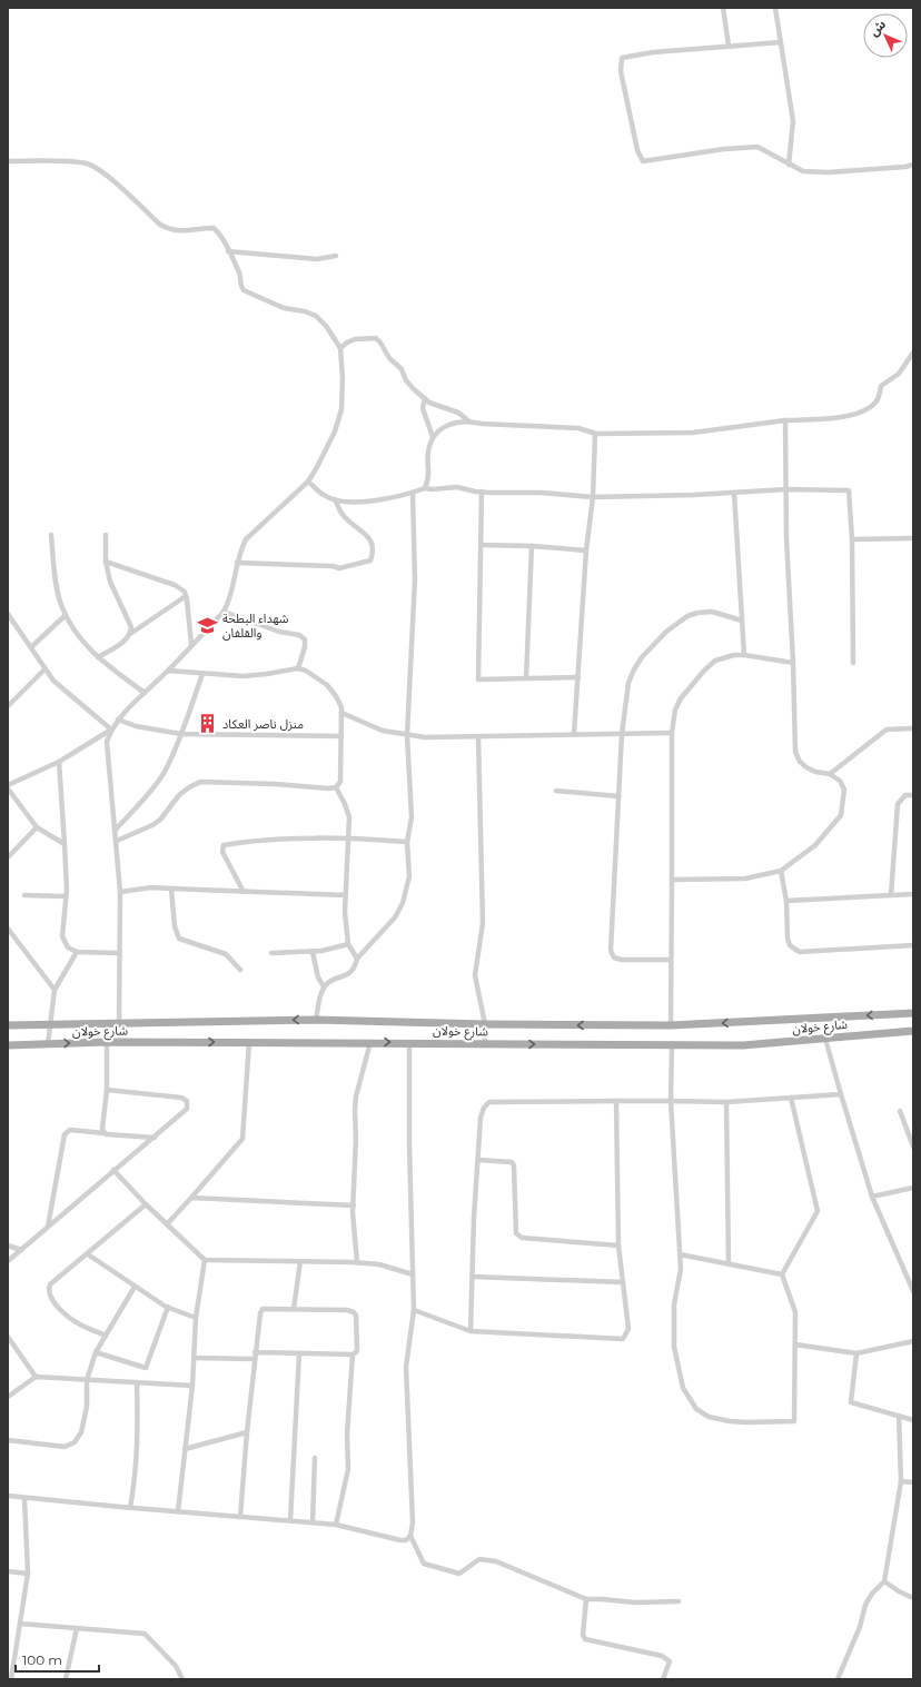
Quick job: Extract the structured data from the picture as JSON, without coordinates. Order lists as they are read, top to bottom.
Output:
{
  "streets": {
    "main road": ["شارع خولان"]
  },
  "places": {
    "school or university": ["شهداء البطحة والقلفان"],
    "building": ["منزل ناصر العكاد"]
  },
  "scale_bar": "100 m",
  "north": "top left"
}
